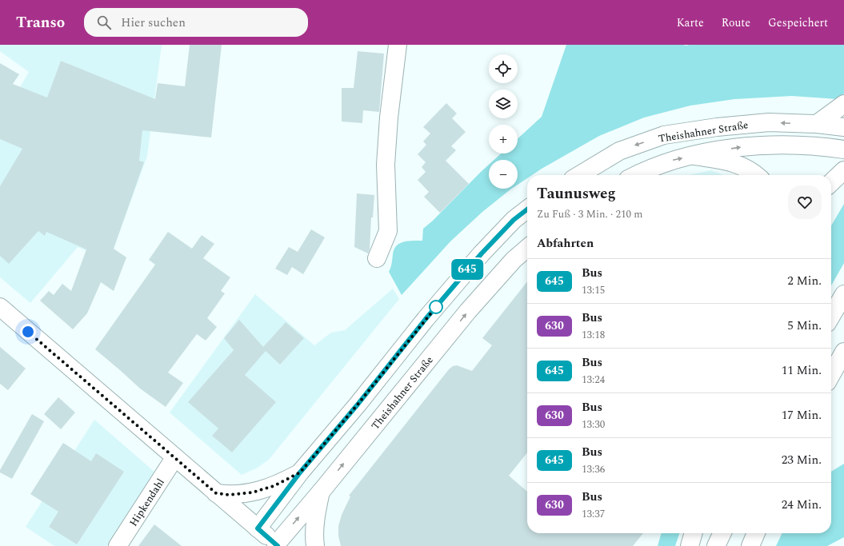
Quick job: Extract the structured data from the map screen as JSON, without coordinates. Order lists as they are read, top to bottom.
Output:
{
  "streets": {
    "main road": ["Theishahner Straße", "Hipkendahl"]
  },
  "lines": ["bus line 645"],
  "page": {
    "header": "Transo",
    "search": "Hier suchen",
    "nav": ["Karte", "Route", "Gespeichert"],
    "on_map": "645",
    "map_buttons": ["+", "−"],
    "heading": [
      ["Taunusweg", "Zu Fuß · 3 Min. · 210 m"],
      "Abfahrten"
    ],
    "list": [
      {
        "mark": "645",
        "name": "Bus",
        "note": "13:15",
        "value": "2 Min."
      },
      {
        "mark": "630",
        "name": "Bus",
        "note": "13:18",
        "value": "5 Min."
      },
      {
        "mark": "645",
        "name": "Bus",
        "note": "13:24",
        "value": "11 Min."
      },
      {
        "mark": "630",
        "name": "Bus",
        "note": "13:30",
        "value": "17 Min."
      },
      {
        "mark": "645",
        "name": "Bus",
        "note": "13:36",
        "value": "23 Min."
      },
      {
        "mark": "630",
        "name": "Bus",
        "note": "13:37",
        "value": "24 Min."
      }
    ]
  }
}
